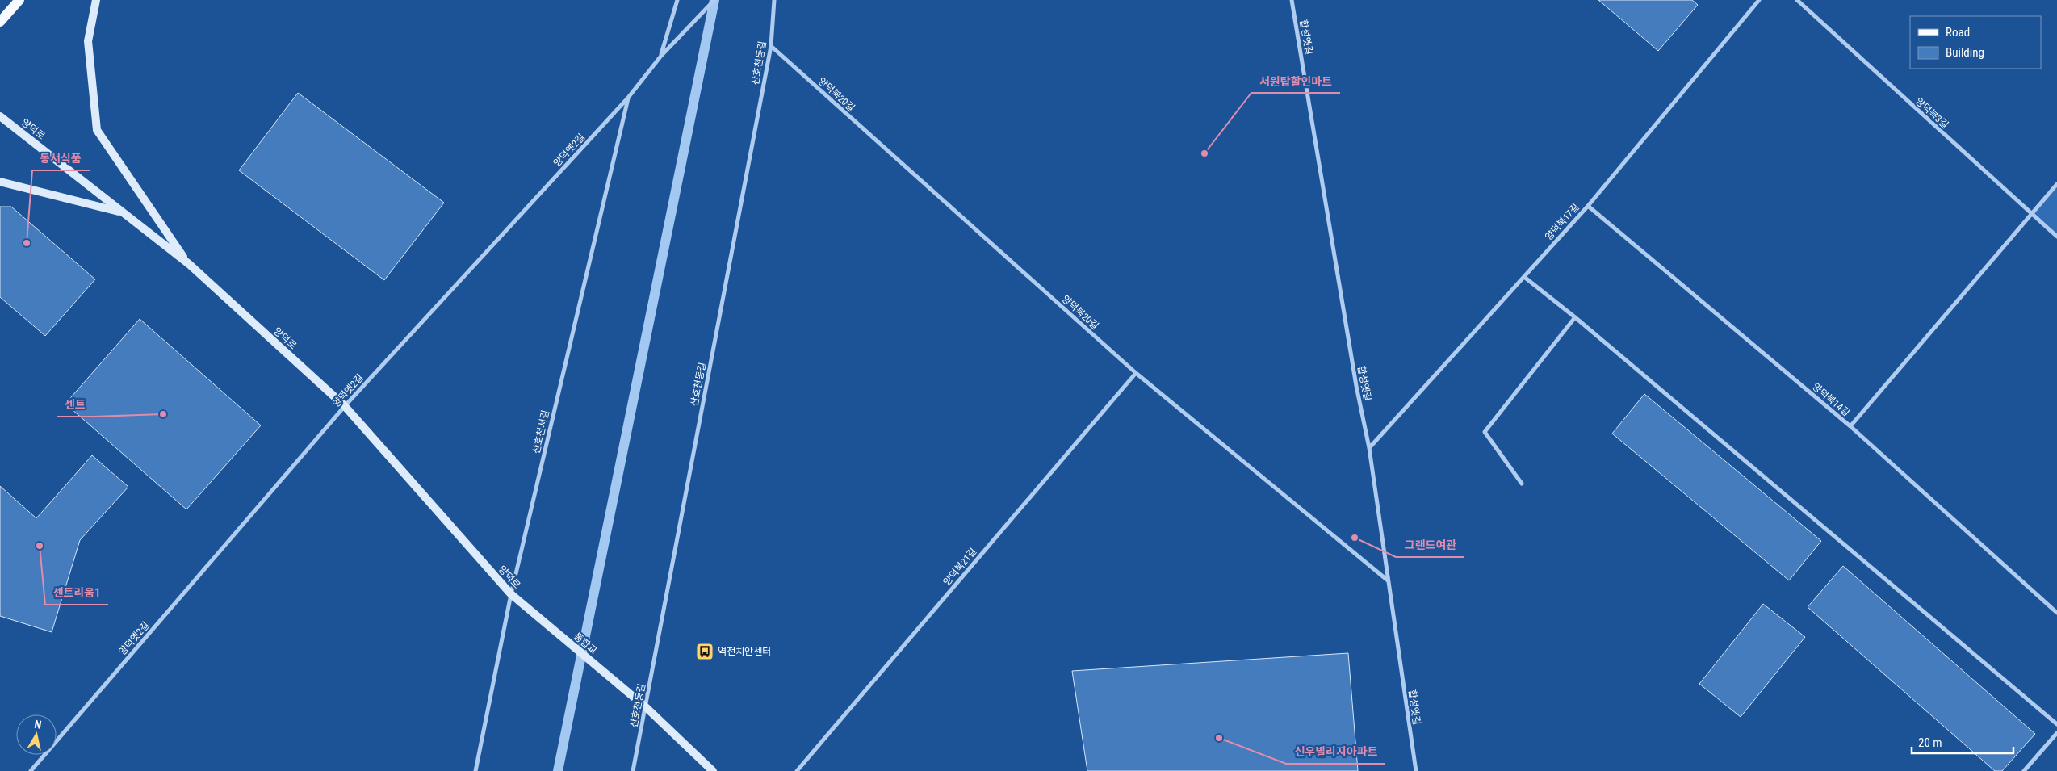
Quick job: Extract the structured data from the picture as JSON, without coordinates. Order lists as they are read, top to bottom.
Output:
{
  "streets": {
    "main road": ["양덕로", "통합교"],
    "street": [
      "합성옛길",
      "산호천동길",
      "양덕북20길",
      "양덕북3길",
      "양덕옛2길",
      "양덕북17길",
      "양덕북14길",
      "산호천서길",
      "양덕북21길"
    ]
  },
  "crossings": [
    ["합성옛길", "양덕북20길"],
    ["합성옛길", "양덕북17길"],
    ["산호천동길", "양덕북20길"],
    ["산호천동길", "통합교"],
    ["양덕북20길", "양덕북21길"],
    ["양덕로", "양덕옛2길"],
    ["양덕로", "산호천서길"],
    ["양덕로", "통합교"],
    ["양덕옛2길", "산호천서길"],
    ["양덕북17길", "양덕북14길"]
  ],
  "places": {
    "other": [
      "서원탑할인마트",
      "동서식품",
      "센트",
      "그랜드여관",
      "센트리움1",
      "신우빌리지아파트"
    ],
    "bus stop": ["역전치안센터"]
  },
  "legend": ["Road", "Building"],
  "scale_bar": "20 m",
  "north": "top"
}
